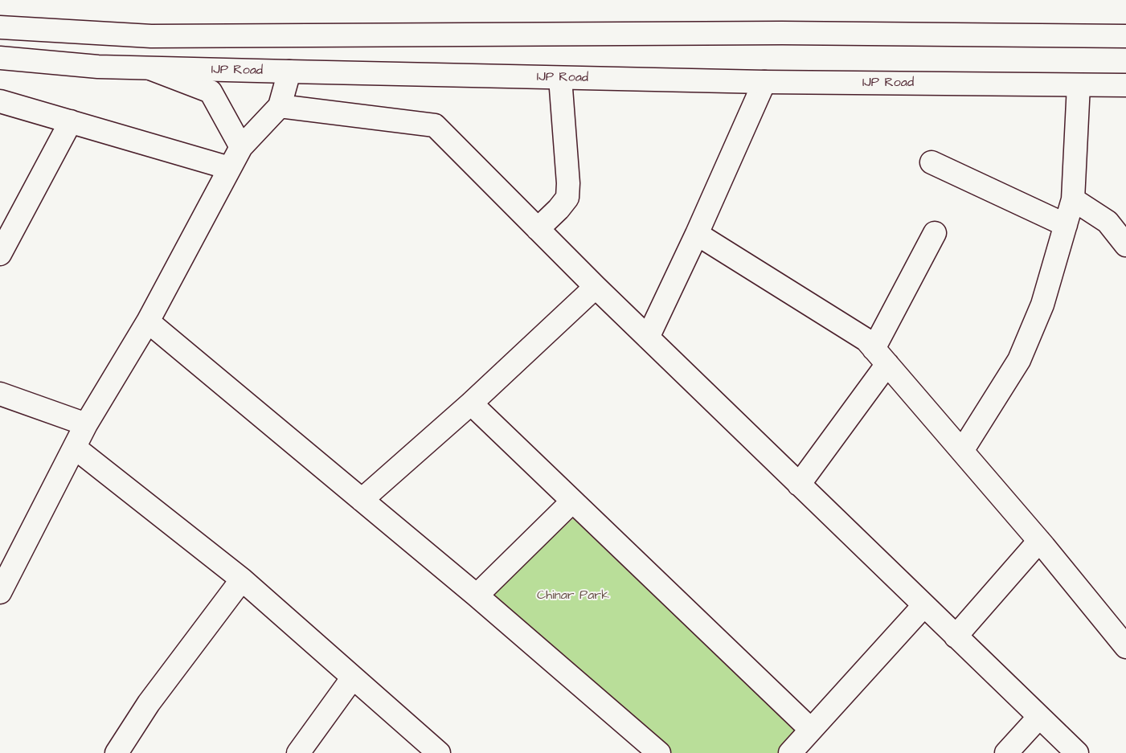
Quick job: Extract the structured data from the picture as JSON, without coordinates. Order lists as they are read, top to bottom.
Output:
{
  "streets": {
    "main road": ["IJP Road"]
  },
  "parks": ["Chinar Park"]
}
